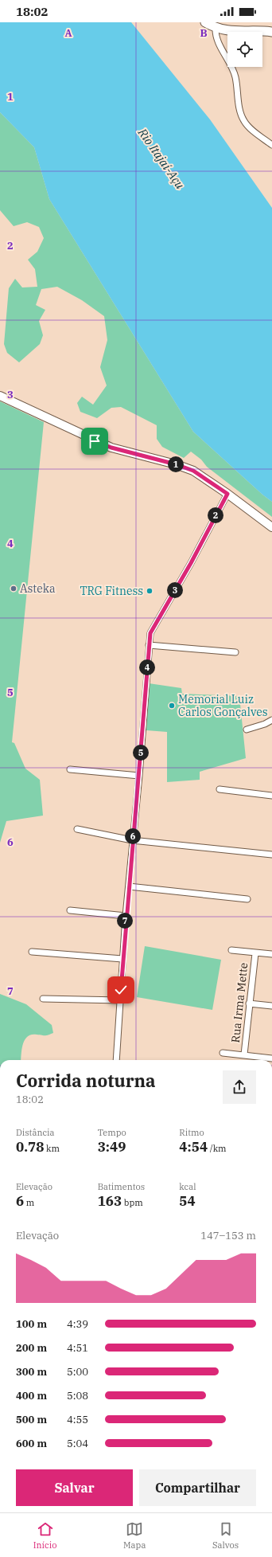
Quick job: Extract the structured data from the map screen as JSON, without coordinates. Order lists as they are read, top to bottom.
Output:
{
  "streets": {
    "street": ["Rua Irma Mette"]
  },
  "water": ["Rio Itajaí-Açu"],
  "places": ["Asteka", "TRG Fitness", "Memorial Luiz Carlos Gonçalves"],
  "page": {
    "status": "18:02",
    "pins": [
      "1",
      "2",
      "3",
      "4",
      "5",
      "6",
      "7"
    ],
    "heading": ["Corrida noturna", "18:02"],
    "stats": [
      ["Distância", "0.78 km"],
      ["Tempo", "3:49"],
      ["Ritmo", "4:54 /km"],
      ["Elevação", "6 m"],
      ["Batimentos", "163 bpm"],
      ["kcal", "54"]
    ],
    "chart": ["Elevação", "147–153 m"],
    "list": [
      {
        "name": "100 m",
        "note": "4:39"
      },
      {
        "name": "200 m",
        "note": "4:51"
      },
      {
        "name": "300 m",
        "note": "5:00"
      },
      {
        "name": "400 m",
        "note": "5:08"
      },
      {
        "name": "500 m",
        "note": "4:55"
      },
      {
        "name": "600 m",
        "note": "5:04"
      }
    ],
    "buttons": ["Salvar", "Compartilhar"],
    "tabs": ["Início", "Mapa", "Salvos"]
  },
  "grid": {
    "columns": ["A", "B"],
    "rows": [
      "1",
      "2",
      "3",
      "4",
      "5",
      "6",
      "7"
    ]
  }
}
